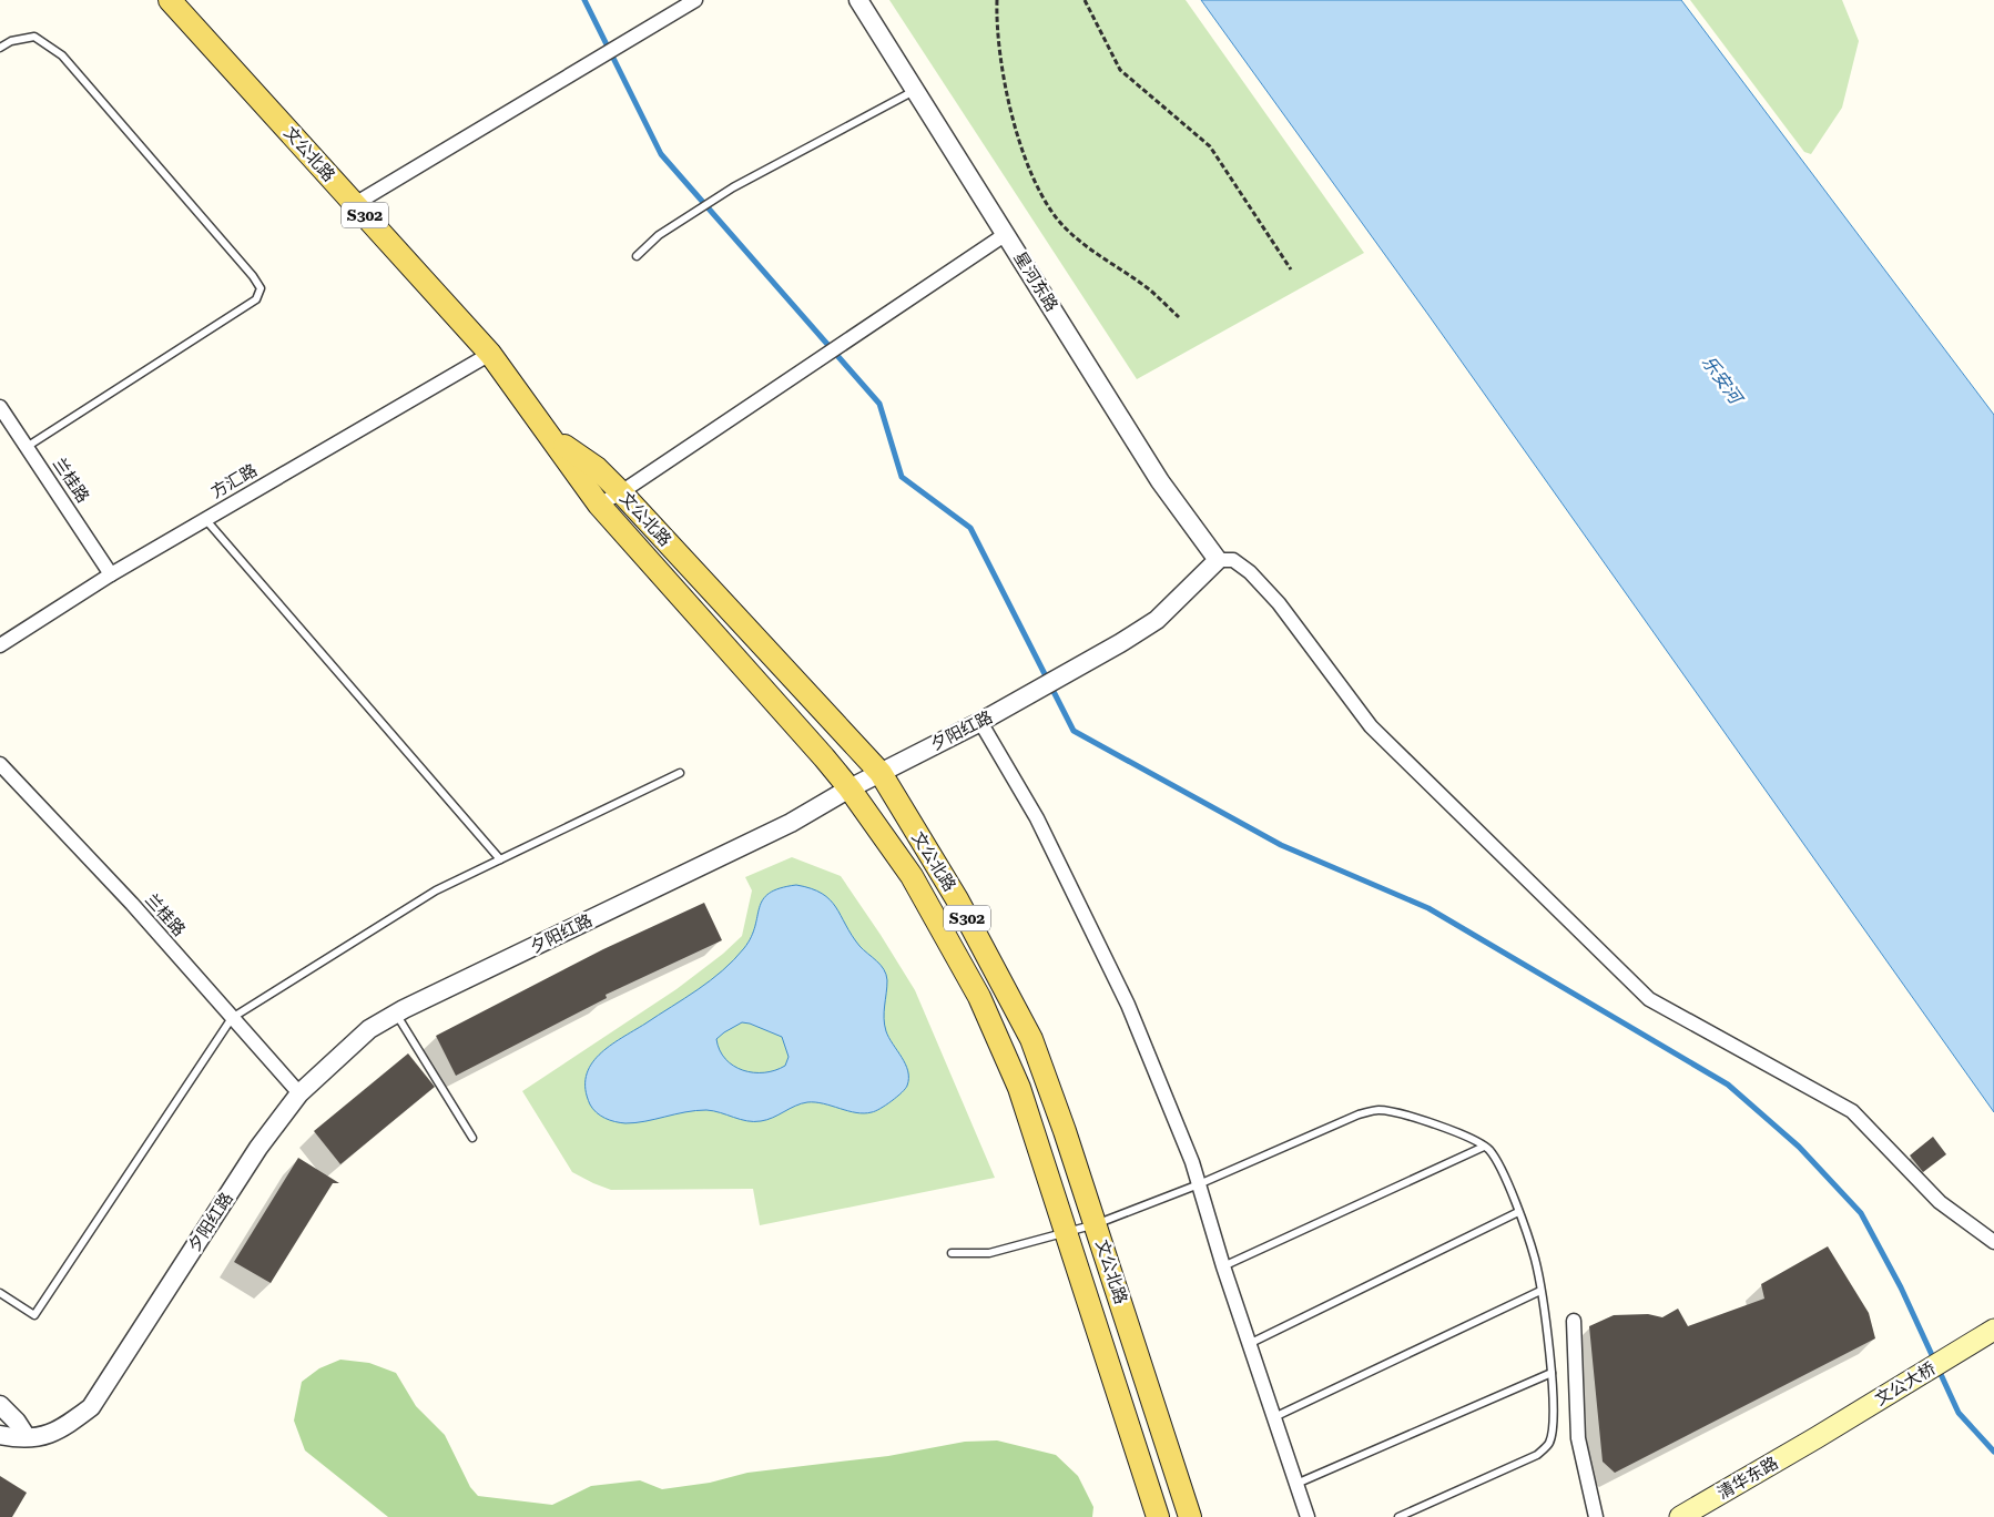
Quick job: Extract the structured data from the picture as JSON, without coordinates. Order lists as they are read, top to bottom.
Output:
{
  "streets": {
    "main road": [
      "文公北路",
      "S302",
      "文公大桥",
      "清华东路"
    ],
    "street": [
      "星河东路",
      "兰桂路",
      "方汇路",
      "夕阳红路"
    ]
  },
  "crossings": [
    ["文公北路", "方汇路"],
    ["文公北路", "夕阳红路"],
    ["星河东路", "夕阳红路"],
    ["兰桂路", "方汇路"],
    ["兰桂路", "夕阳红路"],
    ["文公大桥", "清华东路"]
  ],
  "water": ["乐安河"]
}
